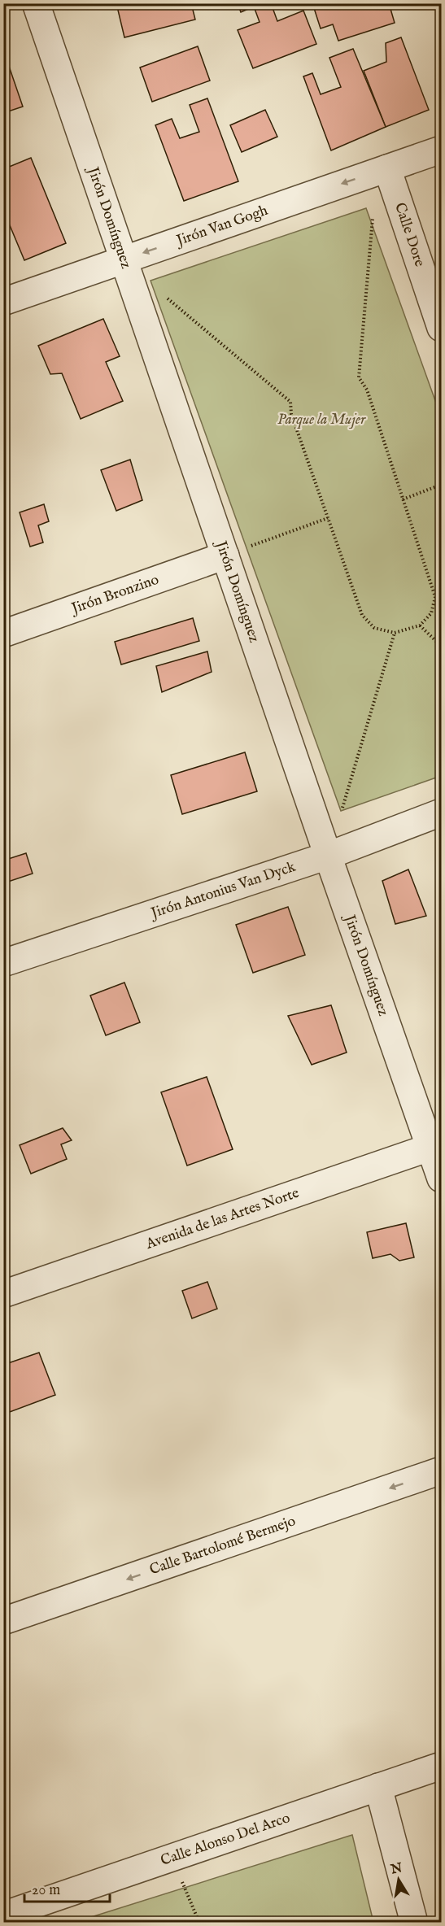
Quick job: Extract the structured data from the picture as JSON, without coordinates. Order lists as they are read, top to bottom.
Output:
{
  "streets": {
    "street": [
      "Jirón Domínguez",
      "Jirón Van Gogh",
      "Calle Dore",
      "Jirón Bronzino",
      "Jirón Antonius Van Dyck",
      "Avenida de las Artes Norte",
      "Calle Bartolomé Bermejo",
      "Calle Alonso Del Arco"
    ]
  },
  "crossings": [
    ["Jirón Domínguez", "Jirón Van Gogh"],
    ["Jirón Domínguez", "Jirón Bronzino"],
    ["Jirón Domínguez", "Jirón Antonius Van Dyck"],
    ["Jirón Domínguez", "Avenida de las Artes Norte"],
    ["Jirón Van Gogh", "Calle Dore"]
  ],
  "one_way": ["Jirón Van Gogh", "Calle Bartolomé Bermejo"],
  "parks": ["Parque la Mujer"],
  "scale_bar": "20 m",
  "north": "top"
}
